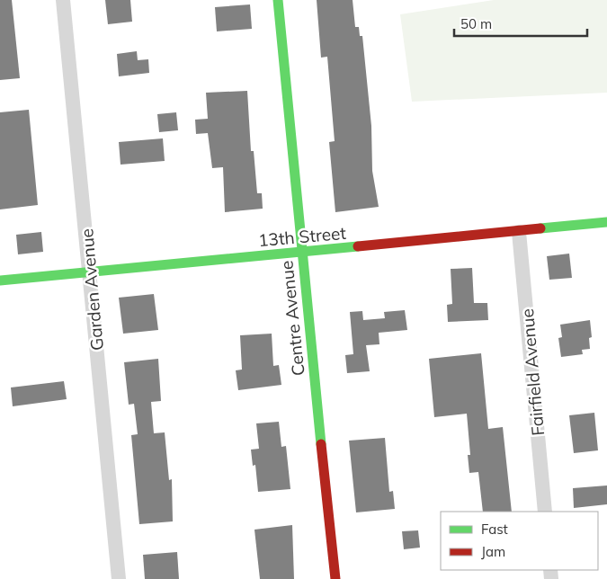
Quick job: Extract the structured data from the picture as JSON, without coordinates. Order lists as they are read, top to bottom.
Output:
{
  "streets": {
    "street": [
      "13th Street",
      "Garden Avenue",
      "Centre Avenue",
      "Fairfield Avenue"
    ]
  },
  "crossings": [
    ["13th Street", "Garden Avenue"],
    ["13th Street", "Centre Avenue"],
    ["13th Street", "Fairfield Avenue"]
  ],
  "legend": ["Fast", "Jam"],
  "scale_bar": "50 m"
}
